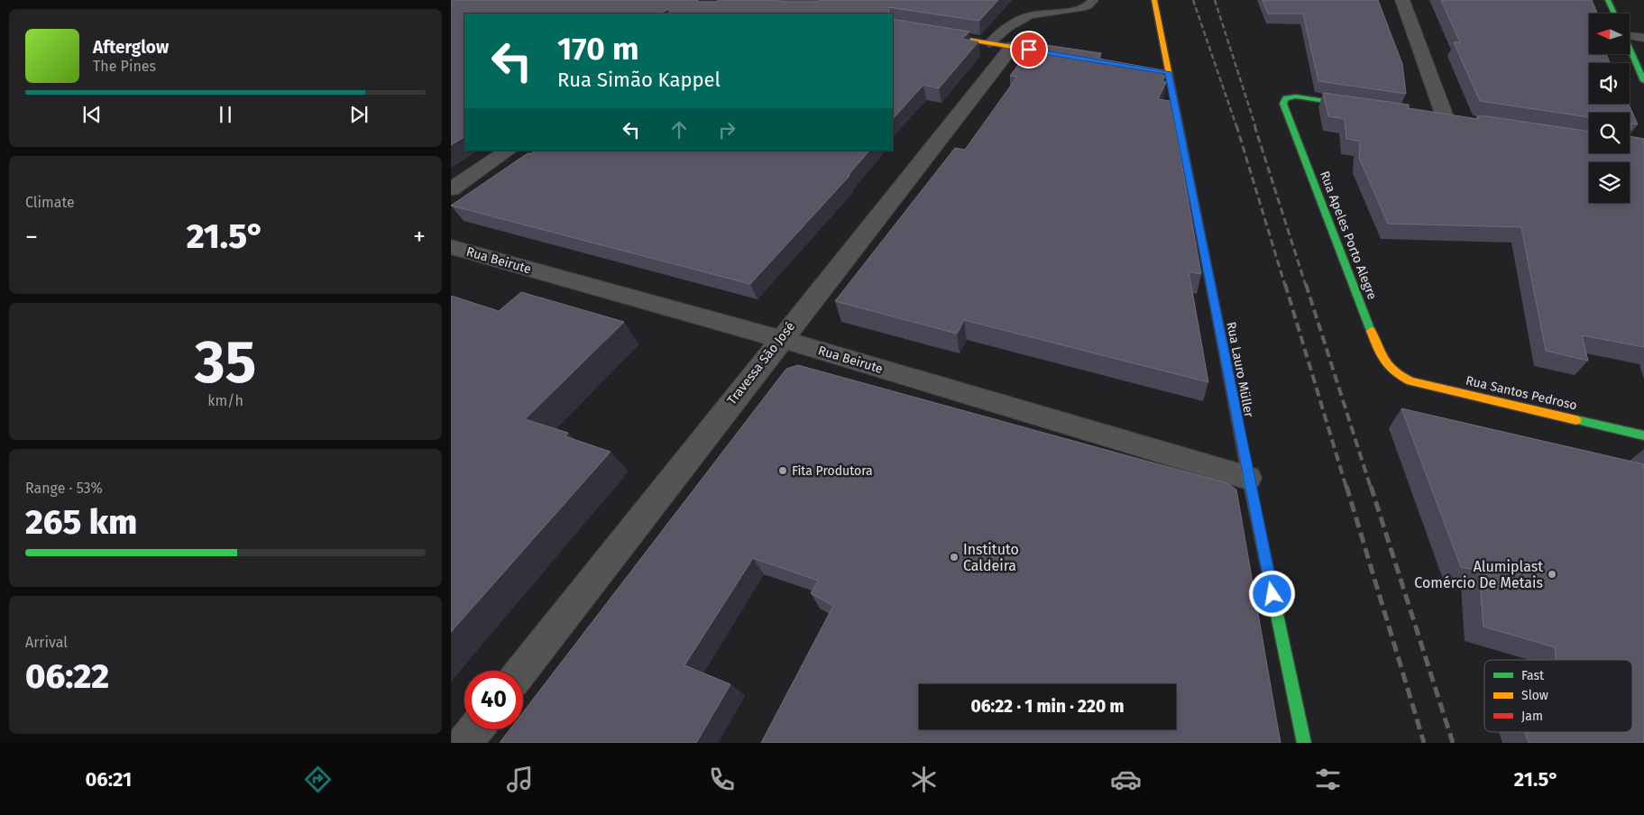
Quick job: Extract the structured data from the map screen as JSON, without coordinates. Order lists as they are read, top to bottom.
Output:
{
  "streets": {
    "street": [
      "Rua Apeles Porto Alegre",
      "Rua Beirute",
      "Travessa São José",
      "Rua Lauro Müller",
      "Rua Santos Pedroso"
    ]
  },
  "crossings": [
    ["Rua Apeles Porto Alegre", "Rua Santos Pedroso"],
    ["Rua Beirute", "Travessa São José"],
    ["Rua Beirute", "Rua Lauro Müller"]
  ],
  "places": ["Fita Produtora", "Instituto Caldeira", "Alumiplast Comércio De Metais"],
  "legend": ["Fast", "Slow", "Jam"],
  "north": "left",
  "page": {
    "turn": ["170 m", "Rua Simão Kappel"],
    "song": ["Afterglow", "The Pines"],
    "tile": [
      "Climate",
      ["35", "km/h"],
      ["Range · 53%", "265 km"],
      ["Arrival", "06:22"]
    ],
    "heat": ["−", "21.5°", "+"],
    "limit": "40",
    "trip": "06:22 · 1 min · 220 m",
    "tabs": ["06:21", "21.5°"]
  }
}
